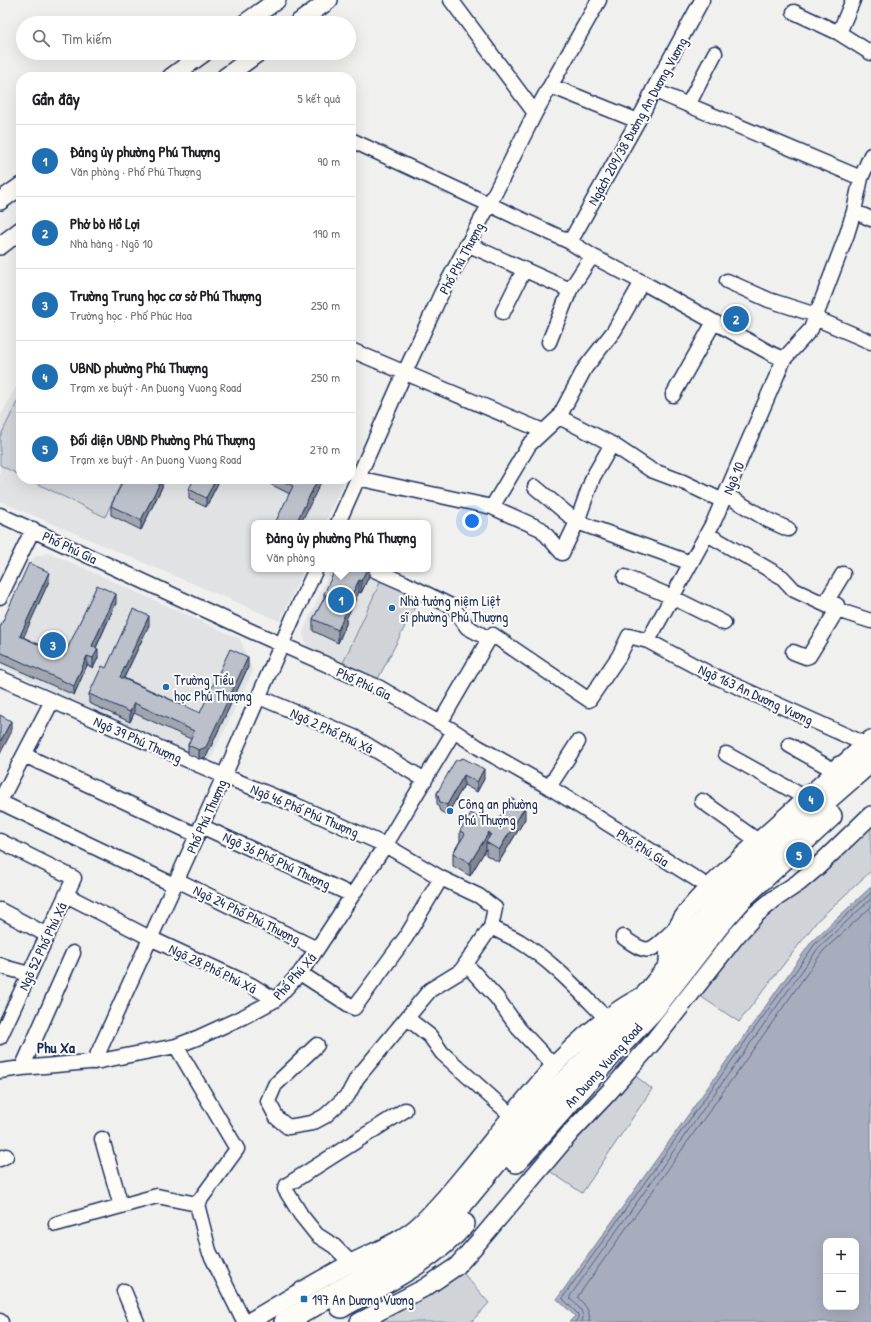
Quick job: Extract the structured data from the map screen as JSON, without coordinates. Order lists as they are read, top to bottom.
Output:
{
  "streets": {
    "main road": ["An Duong Vuong Road"],
    "street": [
      "Ngách 209/38 Đường An Dương Vương",
      "Phố Phú Thượng",
      "Ngõ 10",
      "Phố Phú Gia",
      "Ngõ 163 An Dương Vương",
      "Ngõ 2 Phố Phú Xá",
      "Ngõ 39 Phú Thượng",
      "Ngõ 46 Phố Phú Thượng",
      "Ngõ 36 Phố Phú Thượng",
      "Ngõ 24 Phố Phú Thượng",
      "Ngõ 52 Phố Phú Xá",
      "Ngõ 28 Phố Phú Xá",
      "Phố Phú Xá"
    ]
  },
  "crossings": [
    ["Phố Phú Thượng", "Phố Phú Gia"],
    ["Phố Phú Thượng", "Ngõ 2 Phố Phú Xá"],
    ["Phố Phú Thượng", "Ngõ 39 Phú Thượng"],
    ["Phố Phú Thượng", "Ngõ 46 Phố Phú Thượng"],
    ["Phố Phú Thượng", "Ngõ 36 Phố Phú Thượng"],
    ["Phố Phú Thượng", "Ngõ 24 Phố Phú Thượng"],
    ["Phố Phú Thượng", "Ngõ 28 Phố Phú Xá"],
    ["Phố Phú Thượng", "Phố Phú Xá"],
    ["Ngõ 10", "Ngõ 163 An Dương Vương"],
    ["Phố Phú Gia", "Phố Phú Xá"],
    ["Ngõ 163 An Dương Vương", "An Duong Vuong Road"],
    ["Ngõ 2 Phố Phú Xá", "Phố Phú Xá"],
    ["Ngõ 39 Phú Thượng", "Ngõ 46 Phố Phú Thượng"],
    ["Ngõ 46 Phố Phú Thượng", "Phố Phú Xá"],
    ["Ngõ 36 Phố Phú Thượng", "Phố Phú Xá"],
    ["Ngõ 24 Phố Phú Thượng", "Phố Phú Xá"],
    ["Ngõ 52 Phố Phú Xá", "Ngõ 28 Phố Phú Xá"],
    ["Ngõ 28 Phố Phú Xá", "Phố Phú Xá"]
  ],
  "districts": ["Phu Xa"],
  "places": {
    "other": ["Nhà tưởng niệm Liệt sĩ phường Phú Thượng", "Trường Tiểu học Phú Thượng", "Công an phường Phú Thượng"],
    "transit": ["197 An Dương Vương"]
  },
  "page": {
    "search": "Tìm kiếm",
    "heading": ["Gần đây", "5 kết quả"],
    "list": [
      {
        "mark": "1",
        "name": "Đảng ủy phường Phú Thượng",
        "note": "Văn phòng · Phố Phú Thượng",
        "value": "90 m"
      },
      {
        "mark": "2",
        "name": "Phở bò Hồ Lợi",
        "note": "Nhà hàng · Ngõ 10",
        "value": "190 m"
      },
      {
        "mark": "3",
        "name": "Trường Trung học cơ sở Phú Thượng",
        "note": "Trường học · Phố Phúc Hoa",
        "value": "250 m"
      },
      {
        "mark": "4",
        "name": "UBND phường Phú Thượng",
        "note": "Trạm xe buýt · An Duong Vuong Road",
        "value": "250 m"
      },
      {
        "mark": "5",
        "name": "Đối diện UBND Phường Phú Thượng",
        "note": "Trạm xe buýt · An Duong Vuong Road",
        "value": "270 m"
      }
    ],
    "pins": [
      "2",
      "1",
      "3",
      "4",
      "5"
    ],
    "popup": ["Đảng ủy phường Phú Thượng", "Văn phòng"],
    "map_buttons": ["+", "−"]
  }
}
